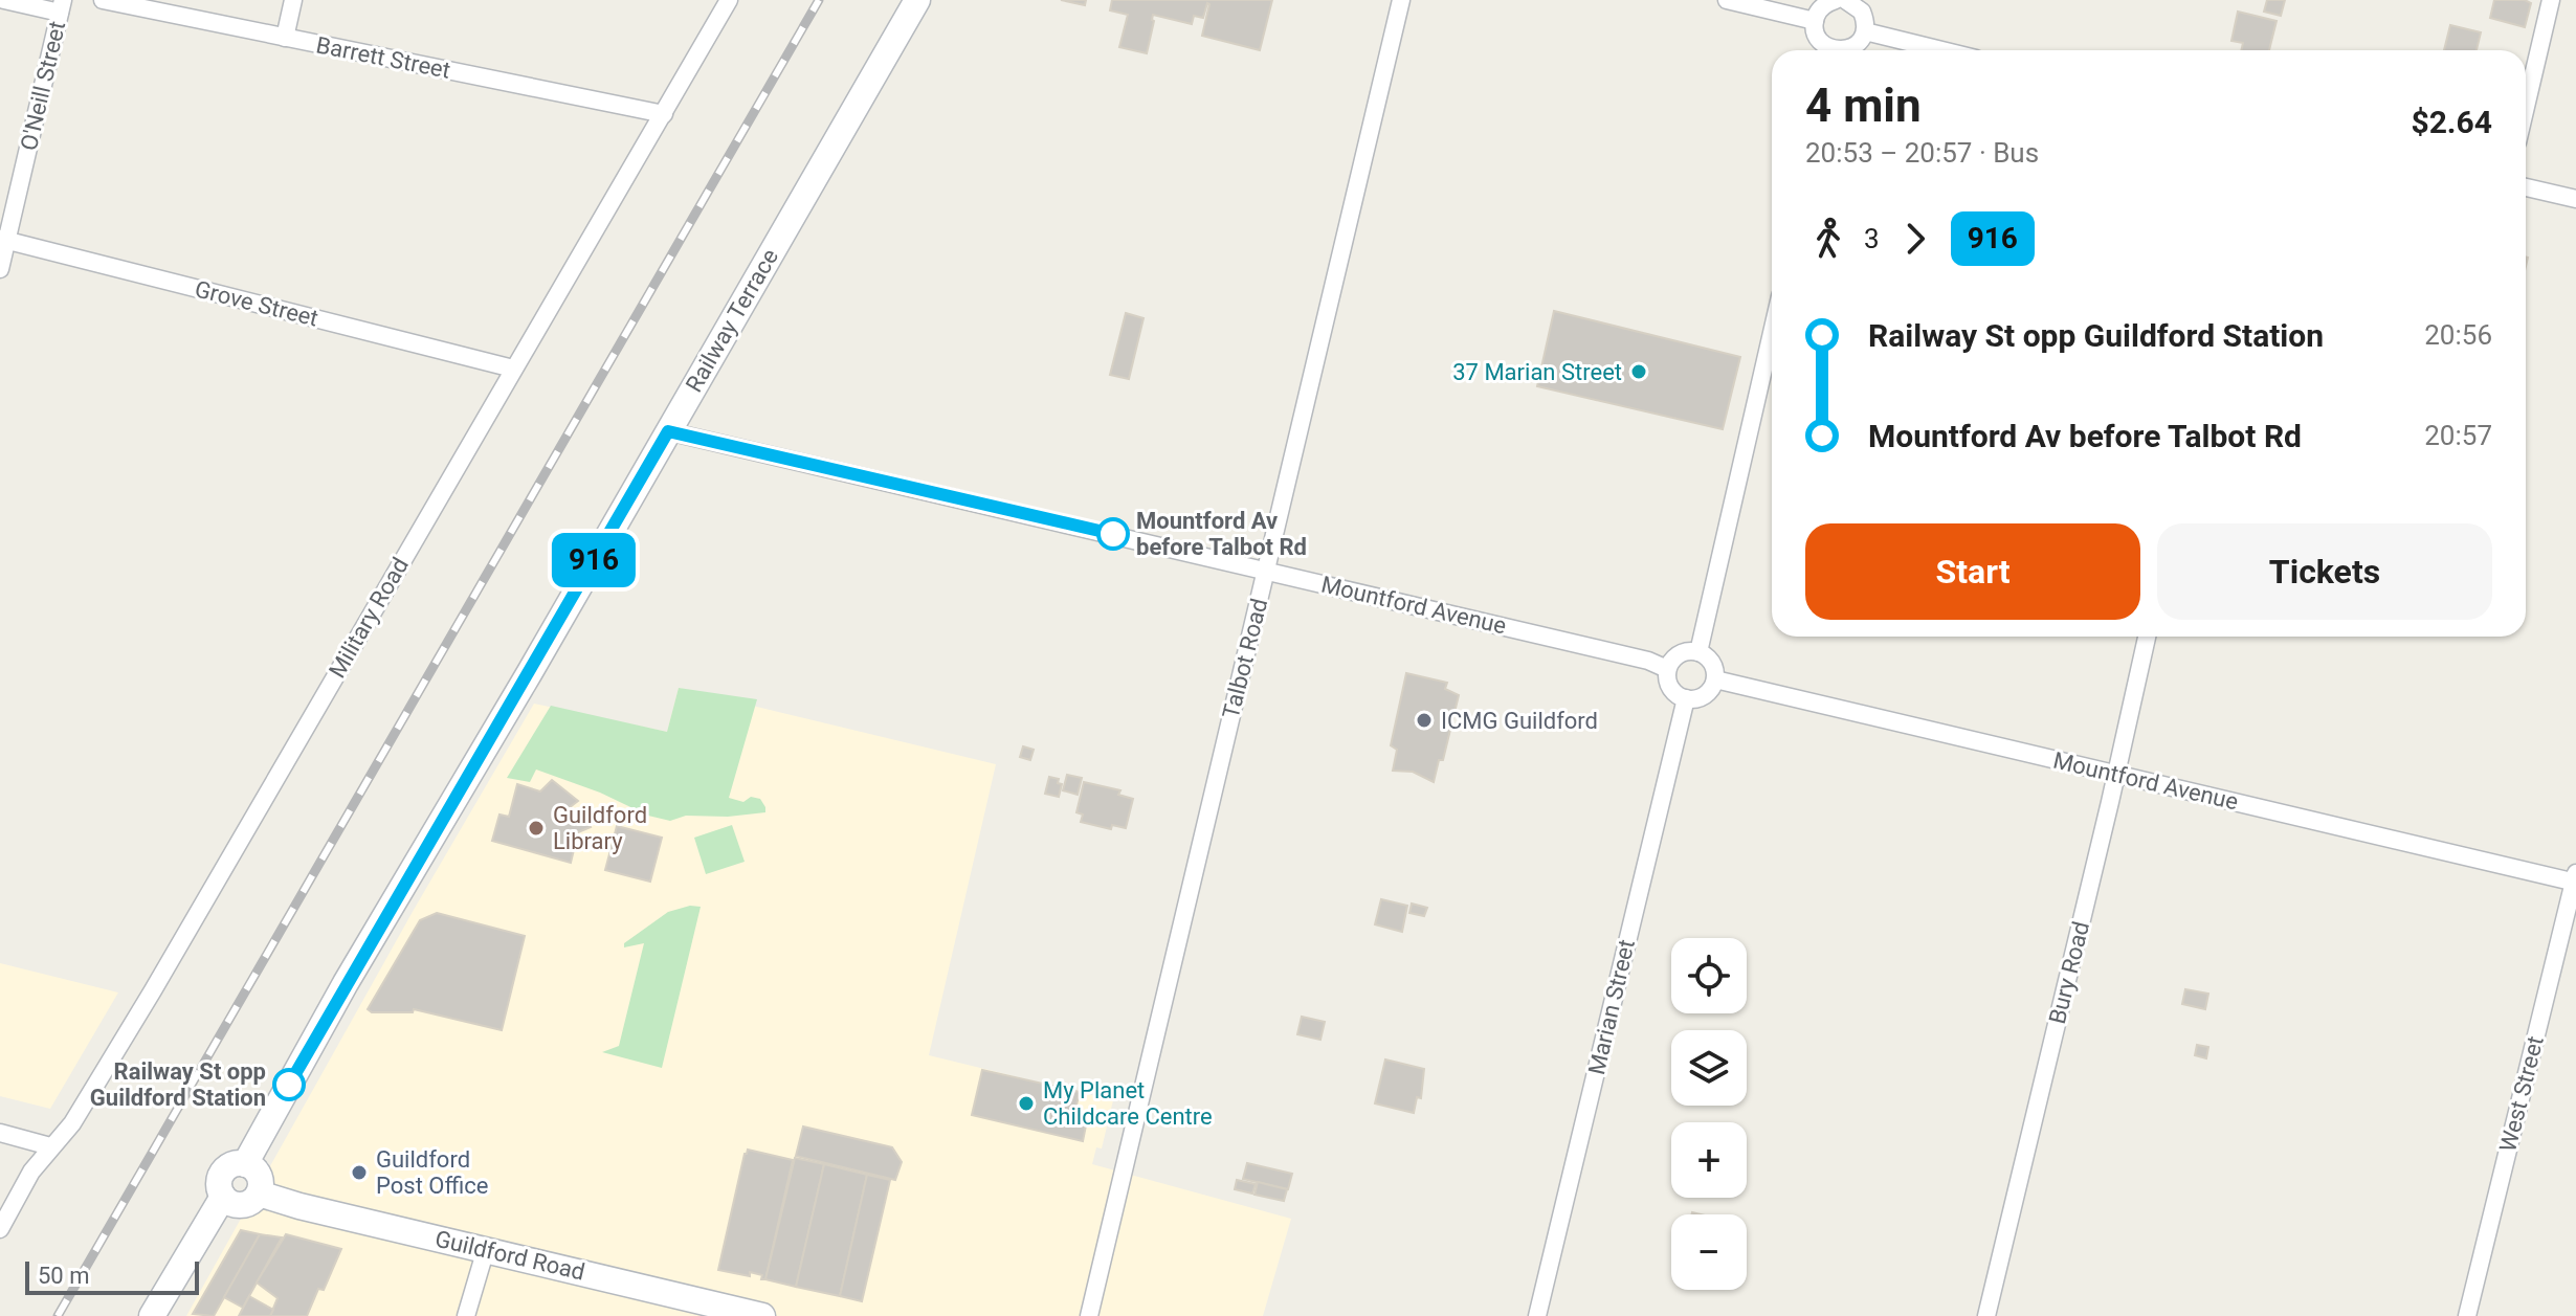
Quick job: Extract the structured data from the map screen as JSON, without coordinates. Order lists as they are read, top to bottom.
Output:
{
  "streets": {
    "main road": ["Railway Terrace", "Guildford Road"],
    "street": [
      "Barrett Street",
      "O'Neill Street",
      "Grove Street",
      "Mountford Avenue",
      "Military Road",
      "Talbot Road",
      "Bury Road",
      "Marian Street",
      "West Street"
    ]
  },
  "crossings": [
    ["Barrett Street", "Military Road"],
    ["O'Neill Street", "Grove Street"],
    ["Grove Street", "Military Road"],
    ["Railway Terrace", "Mountford Avenue"],
    ["Railway Terrace", "Guildford Road"],
    ["Mountford Avenue", "Talbot Road"],
    ["Mountford Avenue", "Bury Road"],
    ["Mountford Avenue", "Marian Street"],
    ["Mountford Avenue", "West Street"]
  ],
  "places": [
    "37 Marian Street",
    "Mountford Av before Talbot Rd",
    "ICMG Guildford",
    "Guildford Library",
    "Railway St opp Guildford Station",
    "My Planet Childcare Centre",
    "Guildford Post Office"
  ],
  "lines": ["bus line 916"],
  "scale_bar": "50 m",
  "page": {
    "on_map": "916",
    "heading": ["4 min", "20:53 – 20:57 · Bus", "$2.64"],
    "legs": ["3", "916"],
    "list": [
      {
        "name": "Railway St opp Guildford Station",
        "value": "20:56"
      },
      {
        "name": "Mountford Av before Talbot Rd",
        "value": "20:57"
      }
    ],
    "buttons": ["Start", "Tickets"],
    "map_buttons": ["+", "−"],
    "scale": "50 m"
  }
}
